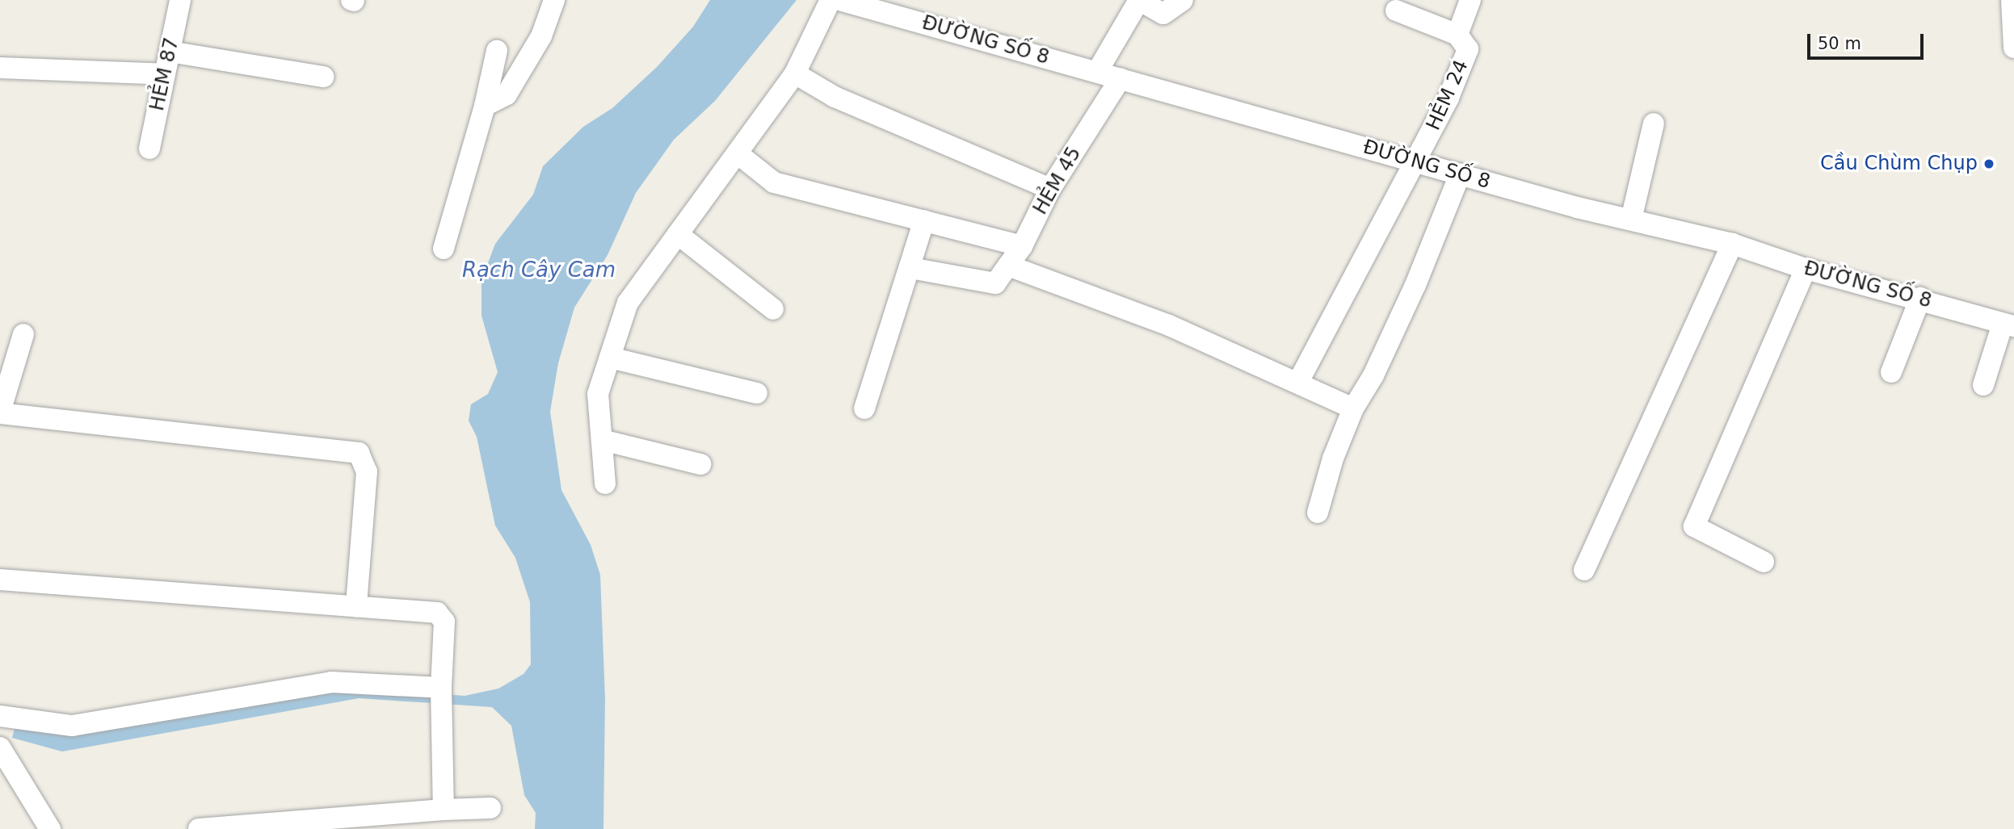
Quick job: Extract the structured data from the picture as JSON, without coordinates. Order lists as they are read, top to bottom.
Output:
{
  "streets": {
    "street": [
      "ĐƯỜNG SỐ 8",
      "HẺM 87",
      "HẺM 24",
      "HẺM 45"
    ]
  },
  "crossings": [
    ["ĐƯỜNG SỐ 8", "HẺM 24"],
    ["ĐƯỜNG SỐ 8", "HẺM 45"]
  ],
  "water": ["Rạch Cây Cam"],
  "places": ["Cầu Chùm Chụp"],
  "scale_bar": "50 m"
}
